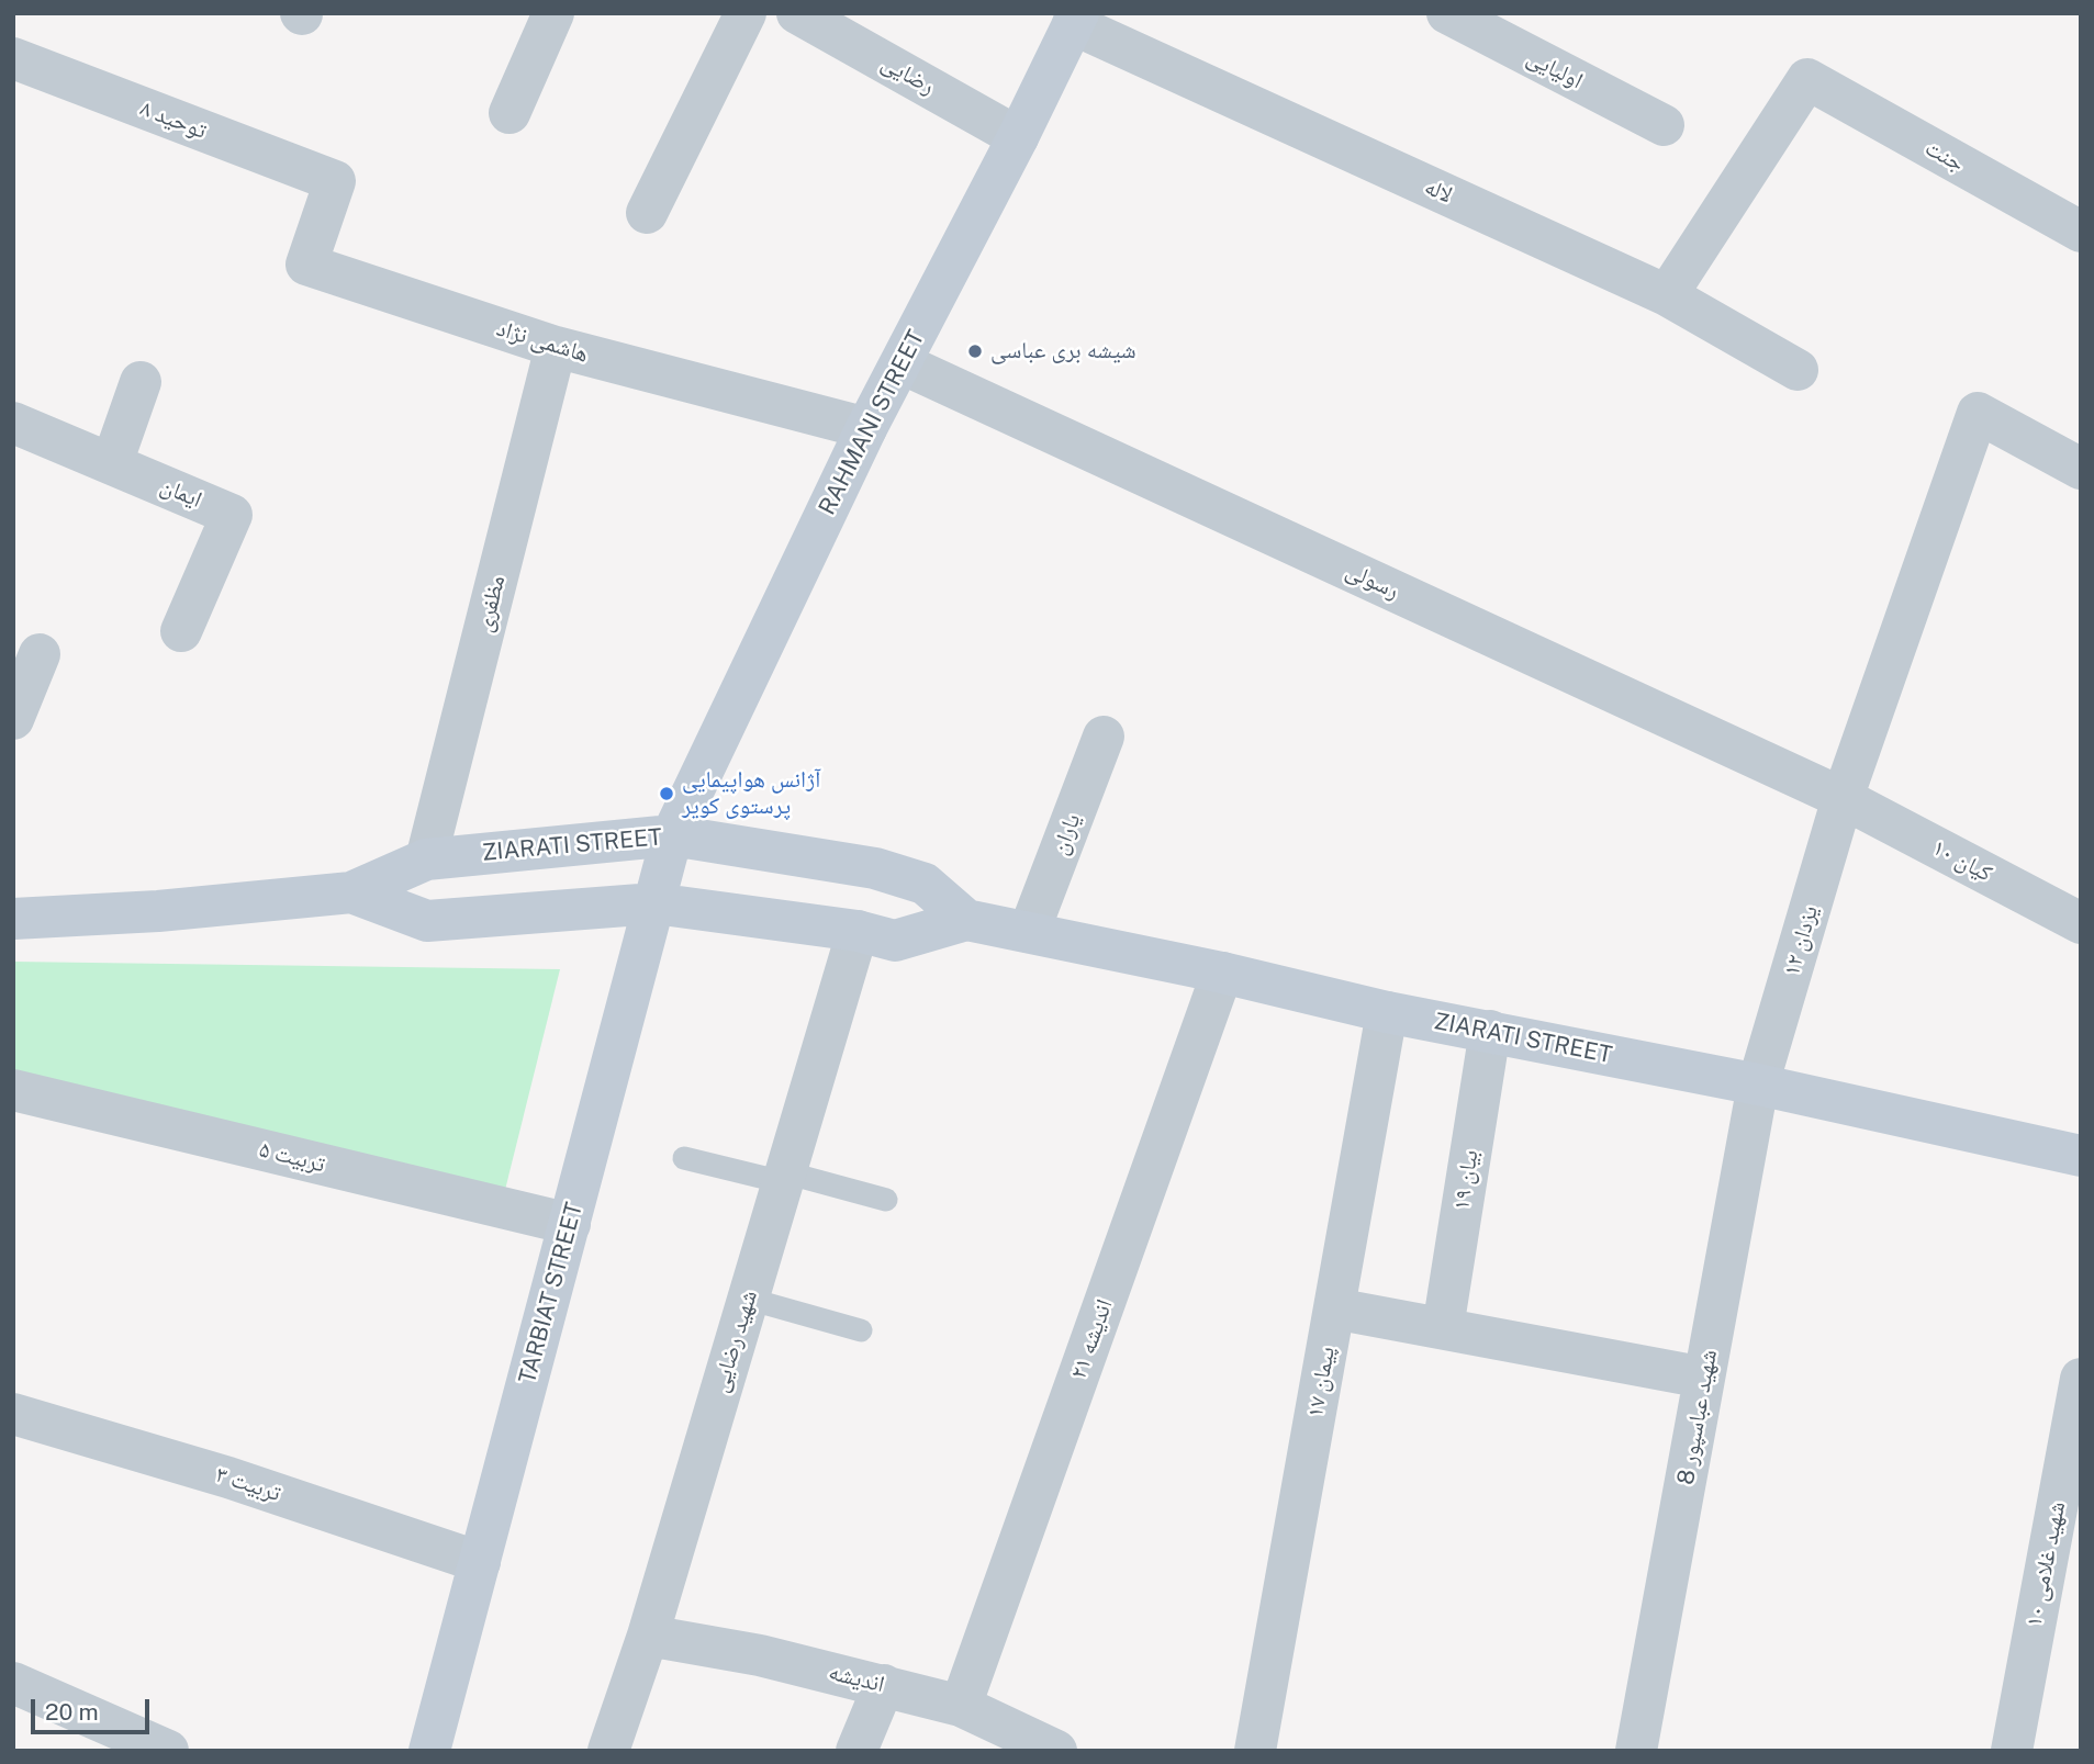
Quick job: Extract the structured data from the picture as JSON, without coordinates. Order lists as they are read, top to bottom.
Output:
{
  "streets": {
    "street": [
      "اولیایی",
      "رضایی",
      "توحید ۸",
      "جنت",
      "لاله",
      "هاشمی نژاد",
      "RAHMANI STREET",
      "ایمان",
      "رسولی",
      "مظفری",
      "یاران",
      "ZIARATI STREET",
      "کیان ۱۰",
      "یزدان ۱۲",
      "تربیت ۵",
      "بیان ۱۹",
      "TARBIAT STREET",
      "اندیشه ۲۱",
      "شهید رضایی",
      "پیمان ۱۷",
      "شهید عباسپور 8",
      "تربیت ۳",
      "شهید غلامی ۱۰",
      "اندیشه"
    ]
  },
  "crossings": [
    ["رضایی", "RAHMANI STREET"],
    ["توحید ۸", "هاشمی نژاد"],
    ["جنت", "لاله"],
    ["لاله", "RAHMANI STREET"],
    ["هاشمی نژاد", "RAHMANI STREET"],
    ["هاشمی نژاد", "مظفری"],
    ["RAHMANI STREET", "رسولی"],
    ["RAHMANI STREET", "ZIARATI STREET"],
    ["RAHMANI STREET", "TARBIAT STREET"],
    ["رسولی", "کیان ۱۰"],
    ["رسولی", "یزدان ۱۲"],
    ["مظفری", "ZIARATI STREET"],
    ["یاران", "ZIARATI STREET"],
    ["ZIARATI STREET", "یزدان ۱۲"],
    ["ZIARATI STREET", "بیان ۱۹"],
    ["ZIARATI STREET", "TARBIAT STREET"],
    ["ZIARATI STREET", "اندیشه ۲۱"],
    ["ZIARATI STREET", "شهید رضایی"],
    ["ZIARATI STREET", "پیمان ۱۷"],
    ["ZIARATI STREET", "شهید عباسپور 8"],
    ["کیان ۱۰", "یزدان ۱۲"],
    ["یزدان ۱۲", "شهید عباسپور 8"],
    ["تربیت ۵", "TARBIAT STREET"],
    ["TARBIAT STREET", "تربیت ۳"],
    ["اندیشه ۲۱", "اندیشه"],
    ["شهید رضایی", "اندیشه"]
  ],
  "places": ["شیشه بری عباسی", "آژانس هواپیمایی پرستوی کویر"],
  "scale_bar": "20 m"
}
